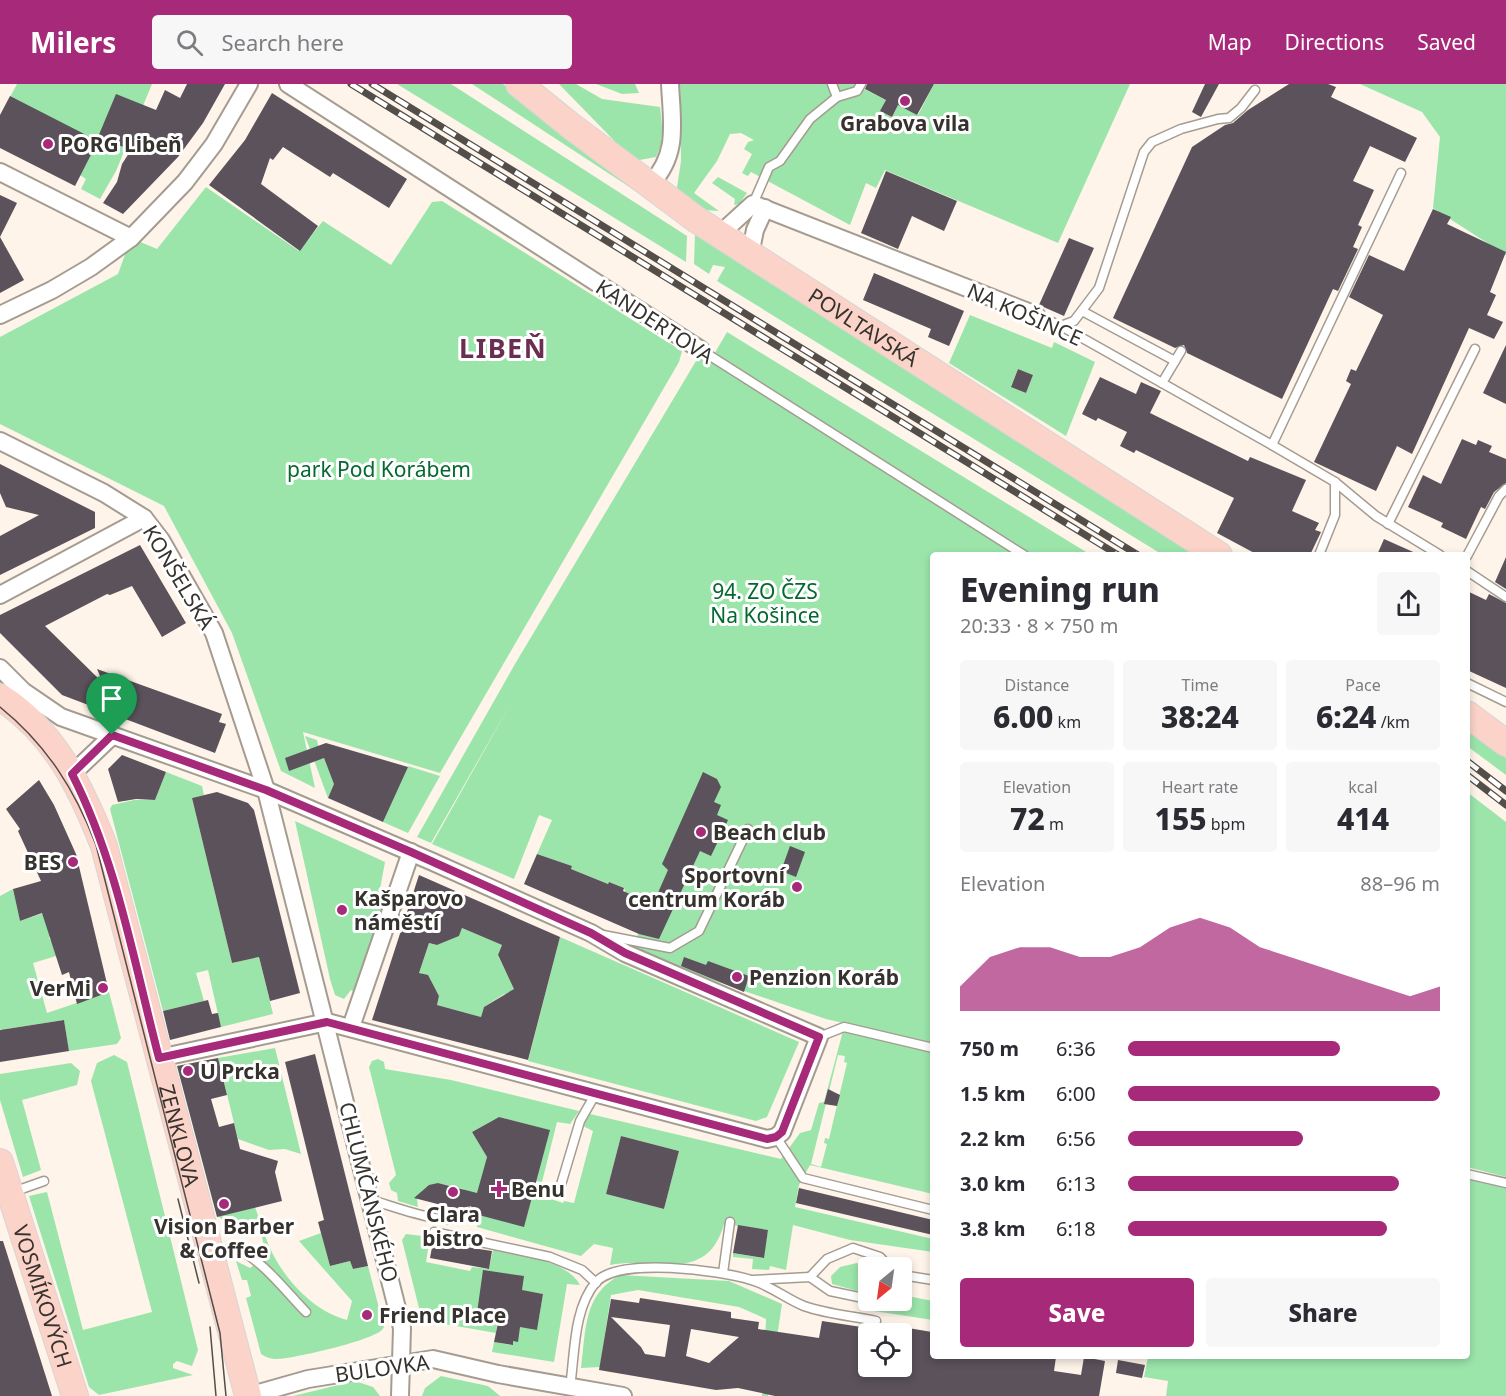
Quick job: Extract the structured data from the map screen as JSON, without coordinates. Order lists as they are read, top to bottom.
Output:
{
  "streets": {
    "main road": ["POVLTAVSKÁ", "ZENKLOVA", "VOSMÍKOVÝCH"],
    "street": [
      "NA KOŠINCE",
      "KANDERTOVA",
      "KONŠELSKÁ",
      "CHLUMČANSKÉHO",
      "BULOVKA"
    ]
  },
  "crossings": [
    ["ZENKLOVA", "BULOVKA"],
    ["CHLUMČANSKÉHO", "BULOVKA"]
  ],
  "districts": ["LIBEŇ"],
  "parks": ["park Pod Korábem", "94. ZO ČZS Na Košince"],
  "places": {
    "other": [
      "Grabova vila",
      "PORG Libeň",
      "Beach club",
      "BES",
      "Sportovní centrum Koráb",
      "Kašparovo náměstí",
      "Penzion Koráb",
      "VerMi",
      "U Prcka",
      "Clara bistro",
      "Vision Barber & Coffee",
      "Friend Place"
    ],
    "health": ["Benu"]
  },
  "north": "bottom left",
  "page": {
    "header": "Milers",
    "search": "Search here",
    "nav": ["Map", "Directions", "Saved"],
    "heading": ["Evening run", "20:33 · 8 × 750 m"],
    "stats": [
      ["Distance", "6.00 km"],
      ["Time", "38:24"],
      ["Pace", "6:24 /km"],
      ["Elevation", "72 m"],
      ["Heart rate", "155 bpm"],
      ["kcal", "414"]
    ],
    "chart": ["Elevation", "88–96 m"],
    "list": [
      {
        "name": "750 m",
        "note": "6:36"
      },
      {
        "name": "1.5 km",
        "note": "6:00"
      },
      {
        "name": "2.2 km",
        "note": "6:56"
      },
      {
        "name": "3.0 km",
        "note": "6:13"
      },
      {
        "name": "3.8 km",
        "note": "6:18"
      }
    ],
    "buttons": ["Save", "Share"]
  }
}
